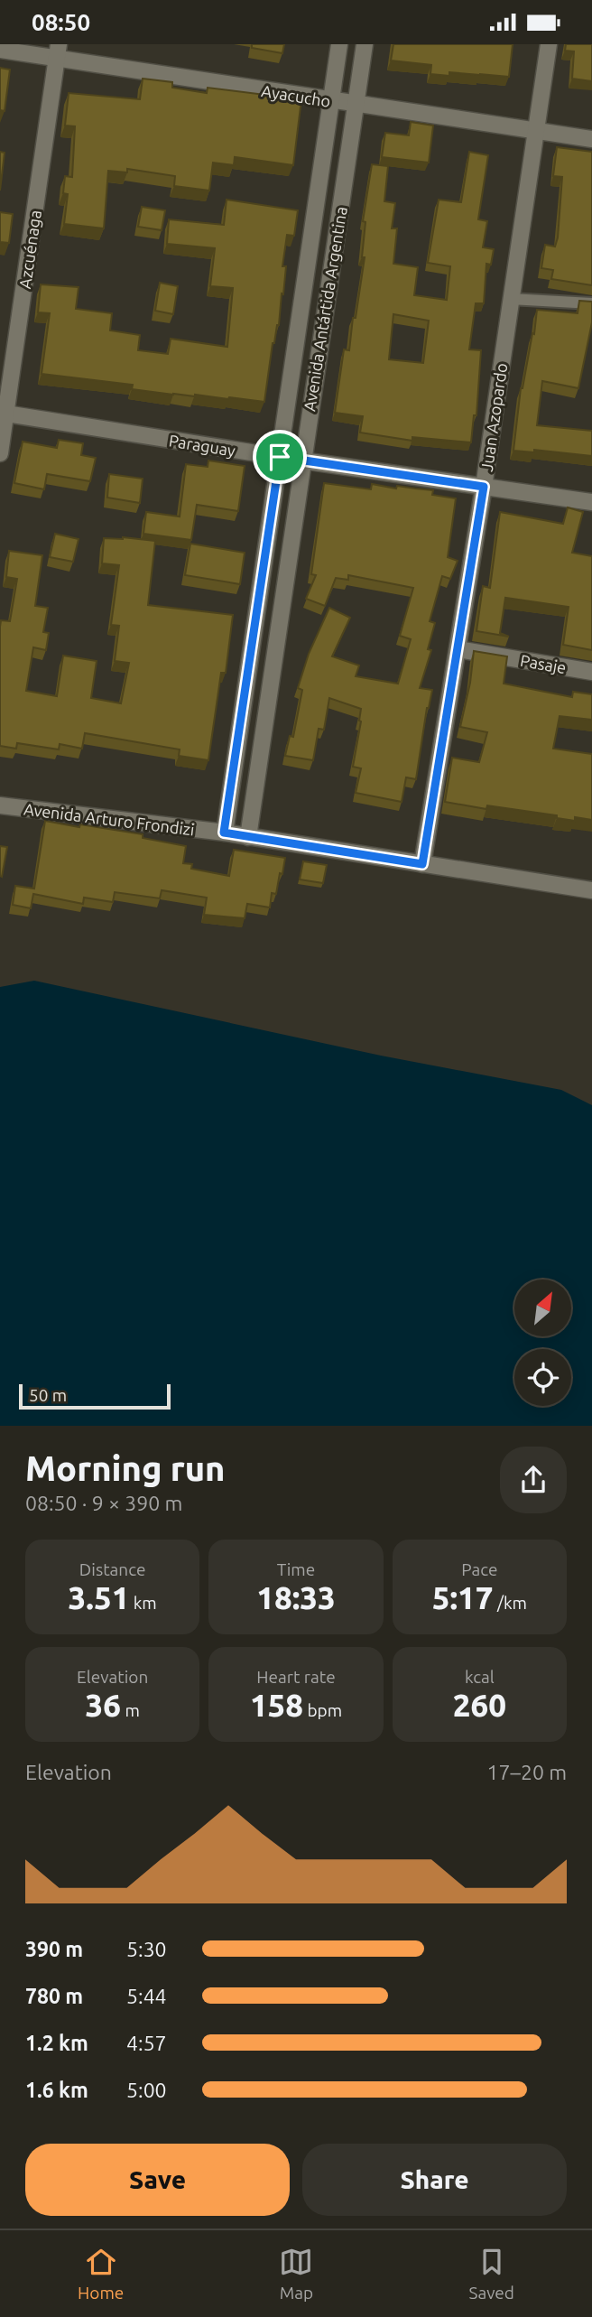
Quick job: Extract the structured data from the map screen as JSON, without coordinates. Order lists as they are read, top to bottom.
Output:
{
  "streets": {
    "street": [
      "Ayacucho",
      "Azcuénaga",
      "Avenida Antártida Argentina",
      "Juan Azopardo",
      "Paraguay",
      "Pasaje",
      "Avenida Arturo Frondizi"
    ]
  },
  "crossings": [
    ["Ayacucho", "Azcuénaga"],
    ["Ayacucho", "Avenida Antártida Argentina"],
    ["Ayacucho", "Juan Azopardo"],
    ["Azcuénaga", "Paraguay"],
    ["Avenida Antártida Argentina", "Paraguay"],
    ["Avenida Antártida Argentina", "Avenida Arturo Frondizi"],
    ["Juan Azopardo", "Paraguay"],
    ["Juan Azopardo", "Pasaje"],
    ["Juan Azopardo", "Avenida Arturo Frondizi"]
  ],
  "scale_bar": "50 m",
  "north": "top right",
  "page": {
    "status": "08:50",
    "scale": "50 m",
    "heading": ["Morning run", "08:50 · 9 × 390 m"],
    "stats": [
      ["Distance", "3.51 km"],
      ["Time", "18:33"],
      ["Pace", "5:17 /km"],
      ["Elevation", "36 m"],
      ["Heart rate", "158 bpm"],
      ["kcal", "260"]
    ],
    "chart": ["Elevation", "17–20 m"],
    "list": [
      {
        "name": "390 m",
        "note": "5:30"
      },
      {
        "name": "780 m",
        "note": "5:44"
      },
      {
        "name": "1.2 km",
        "note": "4:57"
      },
      {
        "name": "1.6 km",
        "note": "5:00"
      }
    ],
    "buttons": ["Save", "Share"],
    "tabs": ["Home", "Map", "Saved"]
  }
}
